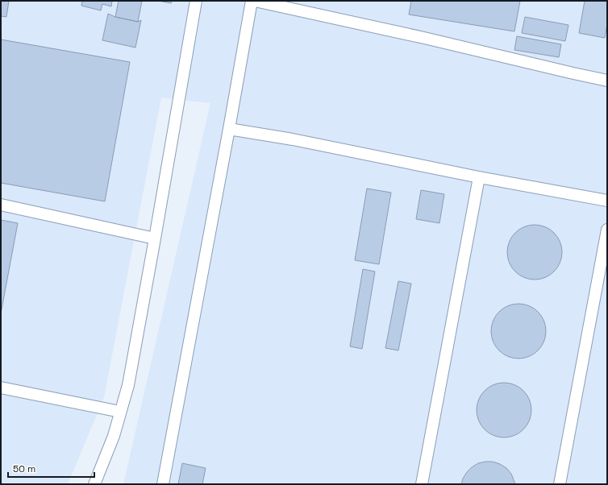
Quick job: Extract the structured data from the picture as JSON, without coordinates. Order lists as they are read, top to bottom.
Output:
{
  "scale_bar": "50 m"
}
